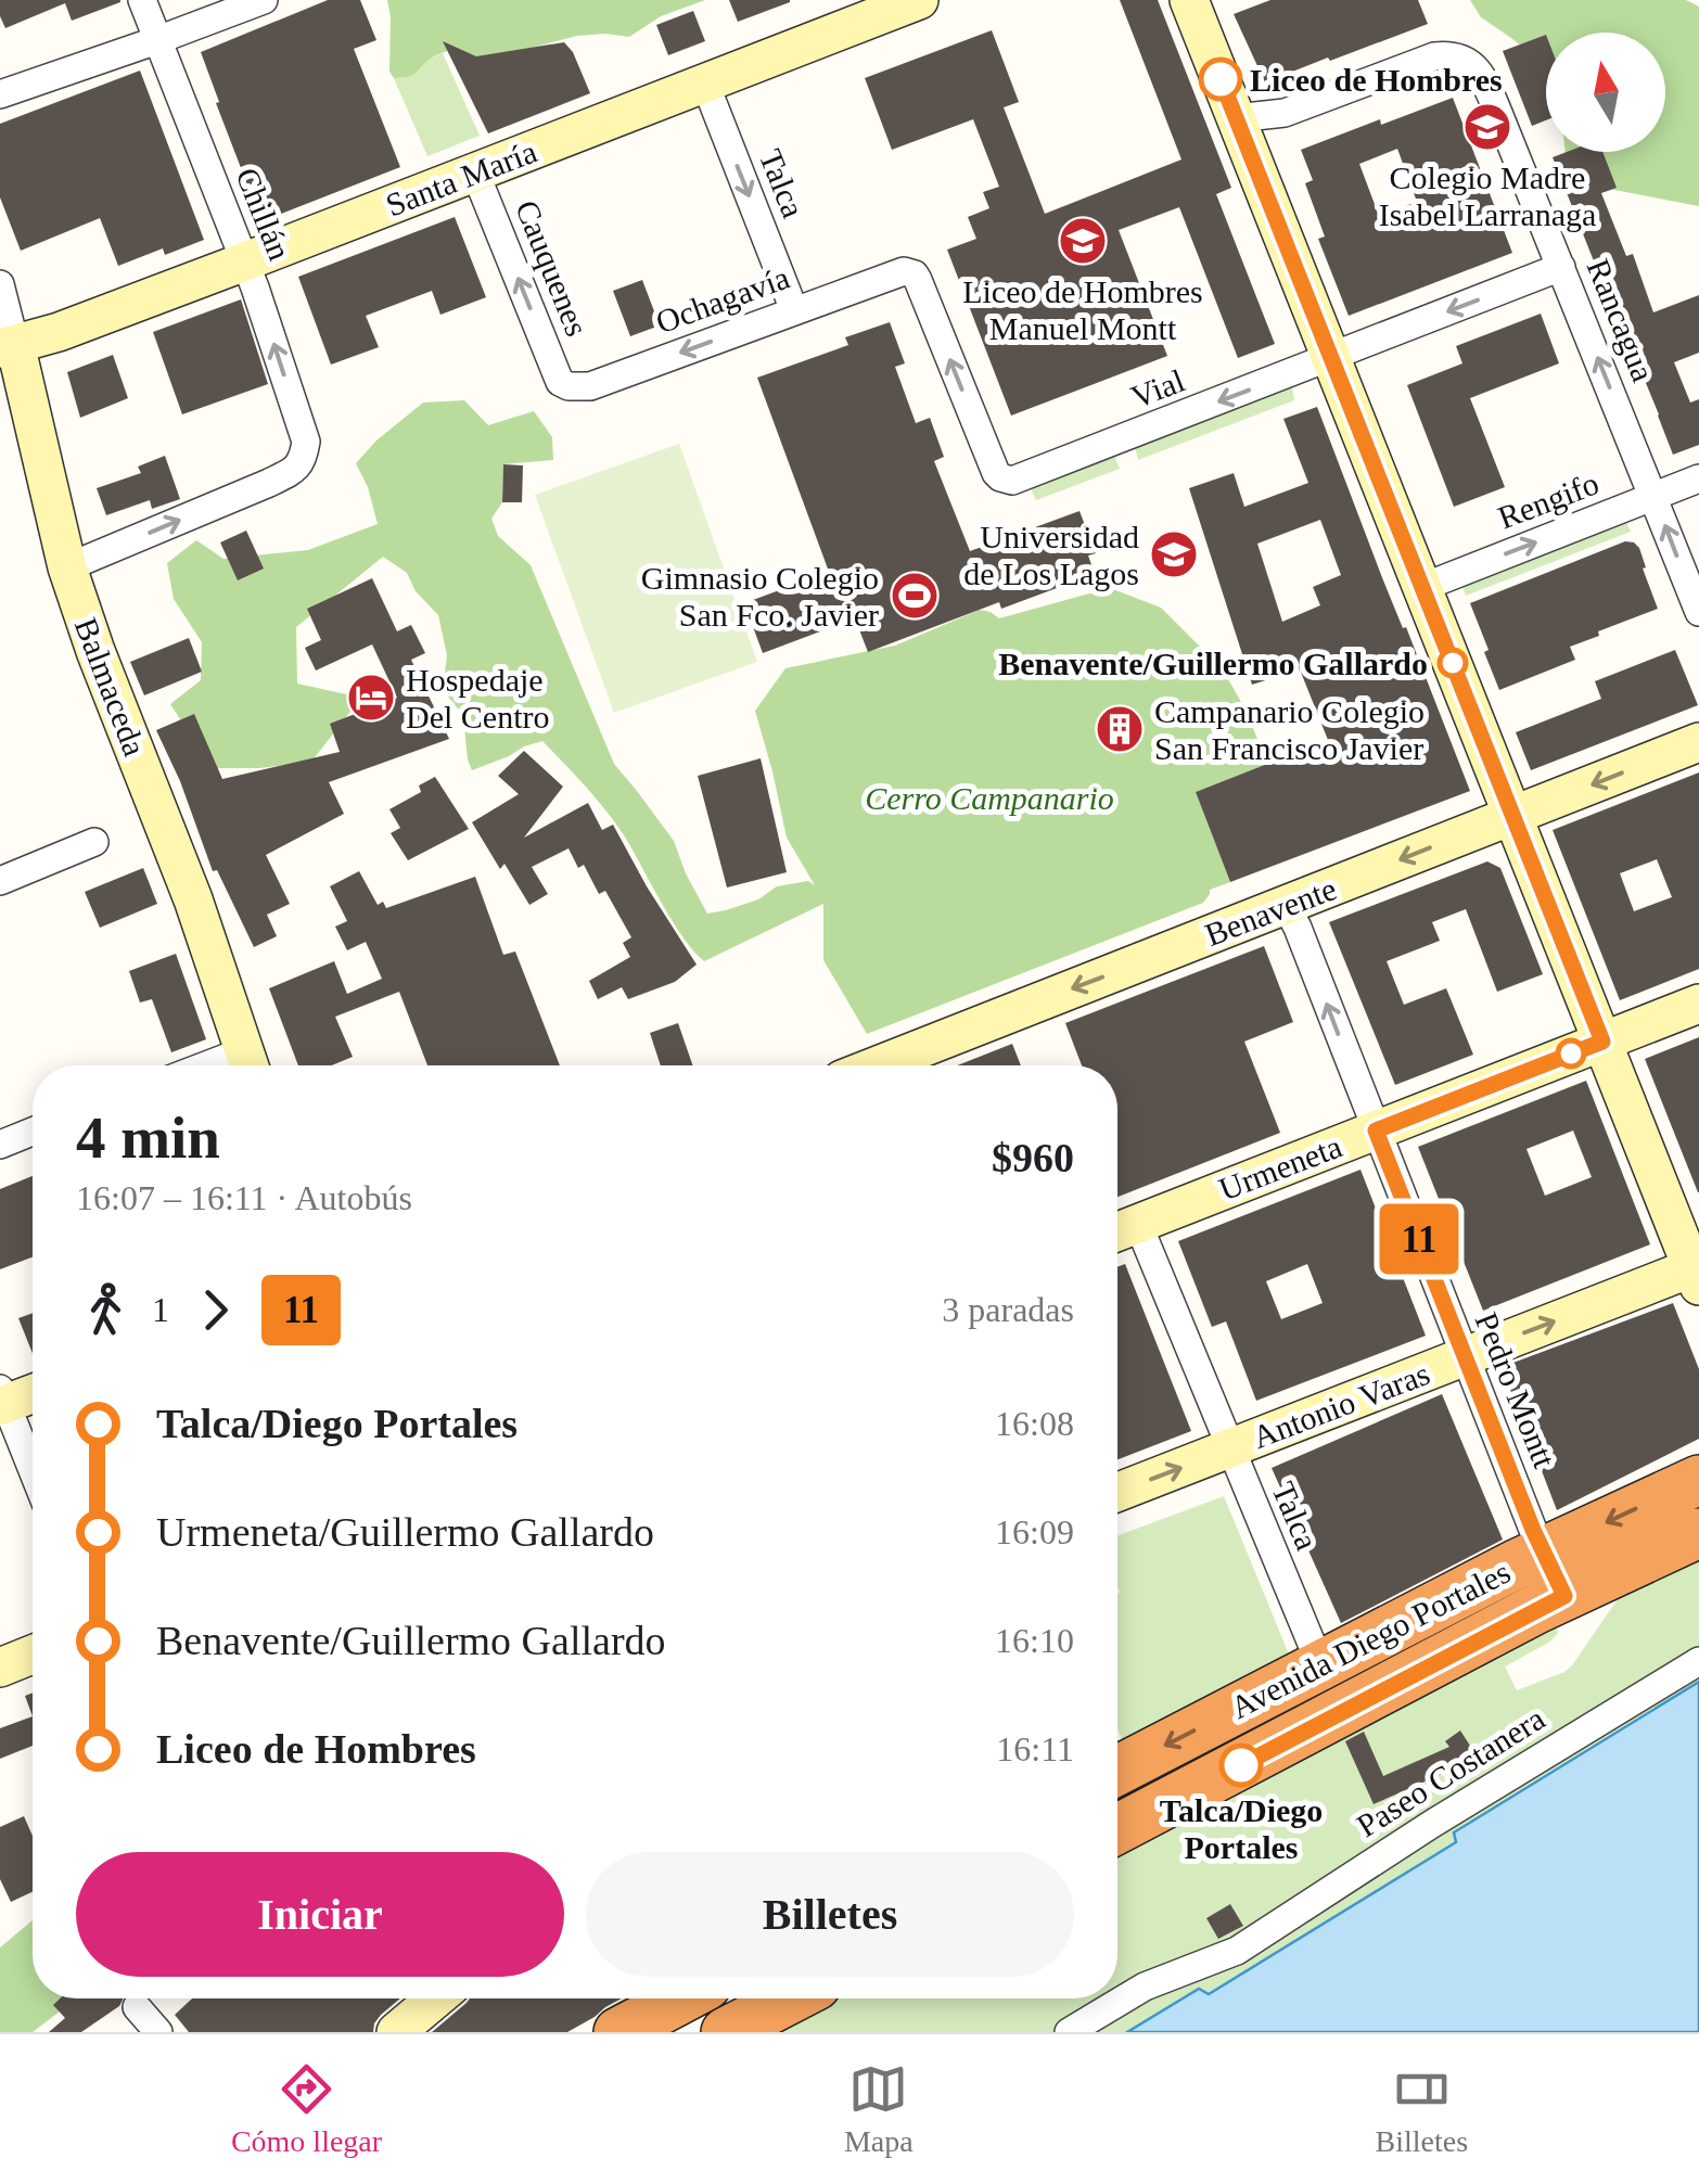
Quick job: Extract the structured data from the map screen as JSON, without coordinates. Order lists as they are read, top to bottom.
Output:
{
  "streets": {
    "highway": ["Avenida Diego Portales"],
    "main road": [
      "Santa María",
      "Balmaceda",
      "Benavente",
      "Urmeneta",
      "Antonio Varas"
    ],
    "street": [
      "Talca",
      "Chillán",
      "Cauquenes",
      "Ochagavía",
      "Rancagua",
      "Vial",
      "Rengifo",
      "Pedro Montt",
      "Paseo Costanera"
    ]
  },
  "crossings": [
    ["Santa María", "Talca"],
    ["Santa María", "Chillán"],
    ["Santa María", "Cauquenes"],
    ["Santa María", "Balmaceda"],
    ["Talca", "Ochagavía"],
    ["Talca", "Urmeneta"],
    ["Talca", "Antonio Varas"],
    ["Talca", "Avenida Diego Portales"],
    ["Chillán", "Balmaceda"],
    ["Cauquenes", "Ochagavía"],
    ["Ochagavía", "Vial"],
    ["Rancagua", "Vial"],
    ["Rancagua", "Rengifo"],
    ["Benavente", "Pedro Montt"],
    ["Urmeneta", "Pedro Montt"],
    ["Pedro Montt", "Antonio Varas"],
    ["Pedro Montt", "Avenida Diego Portales"]
  ],
  "one_way": [
    "Cauquenes",
    "Ochagavía",
    "Rancagua",
    "Rengifo",
    "Benavente",
    "Antonio Varas"
  ],
  "parks": ["Cerro Campanario"],
  "places": {
    "other": ["Liceo de Hombres", "Benavente/Guillermo Gallardo", "Talca/Diego Portales"],
    "school or university": ["Colegio Madre Isabel Larranaga", "Liceo de Hombres Manuel Montt", "Universidad de Los Lagos"],
    "sports": ["Gimnasio Colegio San Fco. Javier"],
    "hotel": ["Hospedaje Del Centro"],
    "building": ["Campanario Colegio San Francisco Javier"]
  },
  "lines": ["bus line 11"],
  "north": "top",
  "page": {
    "on_map": "11",
    "heading": ["4 min", "16:07 – 16:11 · Autobús", "$960"],
    "legs": ["1", "11", "3 paradas"],
    "list": [
      {
        "name": "Talca/Diego Portales",
        "value": "16:08"
      },
      {
        "name": "Urmeneta/Guillermo Gallardo",
        "value": "16:09"
      },
      {
        "name": "Benavente/Guillermo Gallardo",
        "value": "16:10"
      },
      {
        "name": "Liceo de Hombres",
        "value": "16:11"
      }
    ],
    "buttons": ["Iniciar", "Billetes"],
    "tabs": ["Cómo llegar", "Mapa", "Billetes"]
  }
}
